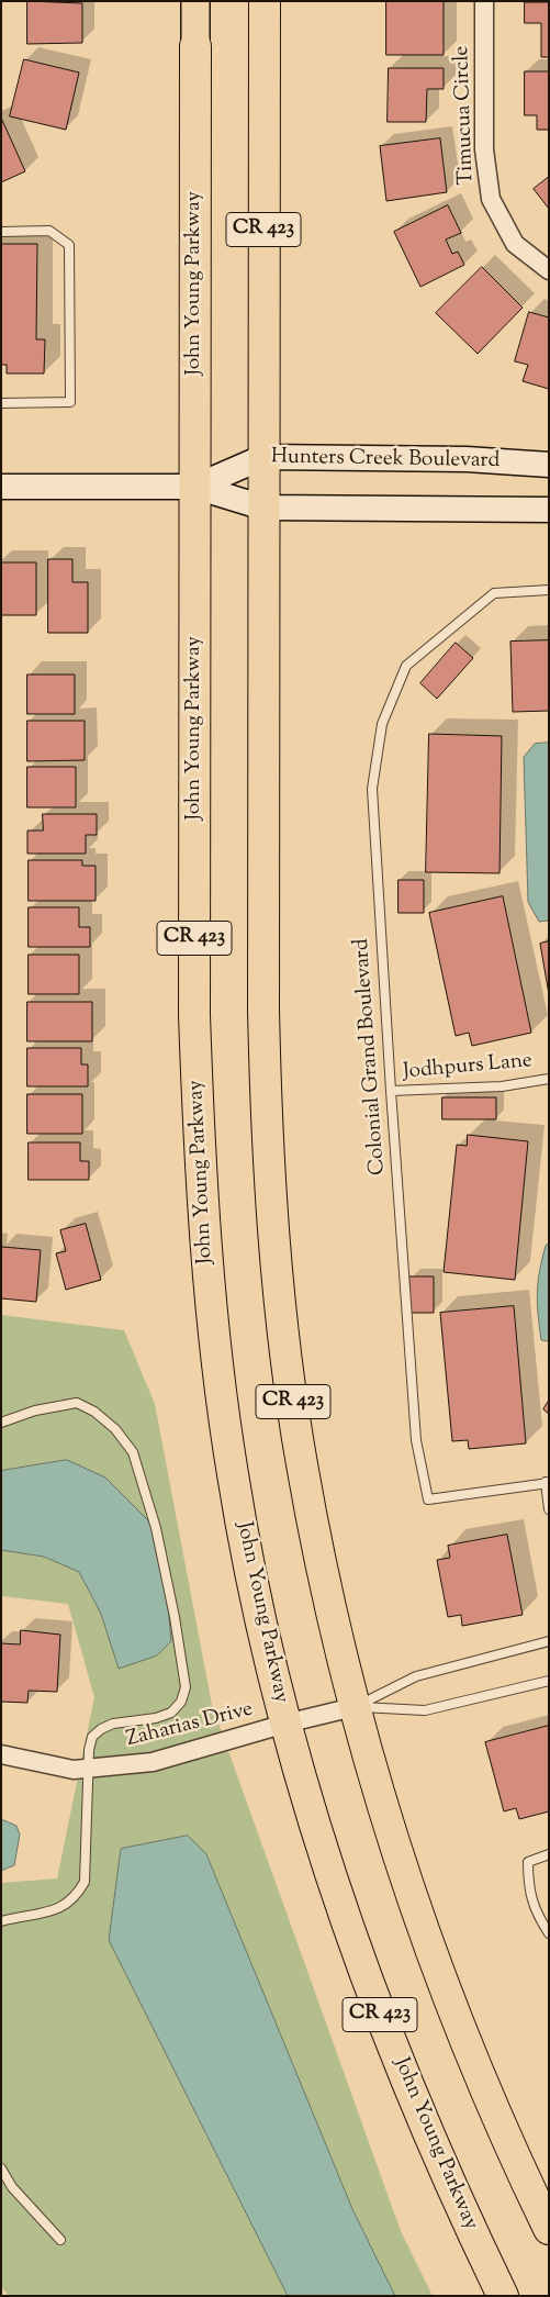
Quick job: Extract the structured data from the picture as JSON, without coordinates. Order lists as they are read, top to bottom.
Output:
{
  "streets": {
    "highway": ["CR 423", "John Young Parkway"],
    "street": ["Timucua Circle", "Hunters Creek Boulevard", "Zaharias Drive"],
    "lane": ["Colonial Grand Boulevard", "Jodhpurs Lane"]
  },
  "crossings": [
    ["CR 423", "Hunters Creek Boulevard"],
    ["CR 423", "Zaharias Drive"],
    ["John Young Parkway", "Hunters Creek Boulevard"],
    ["John Young Parkway", "Zaharias Drive"],
    ["Colonial Grand Boulevard", "Jodhpurs Lane"]
  ]
}
